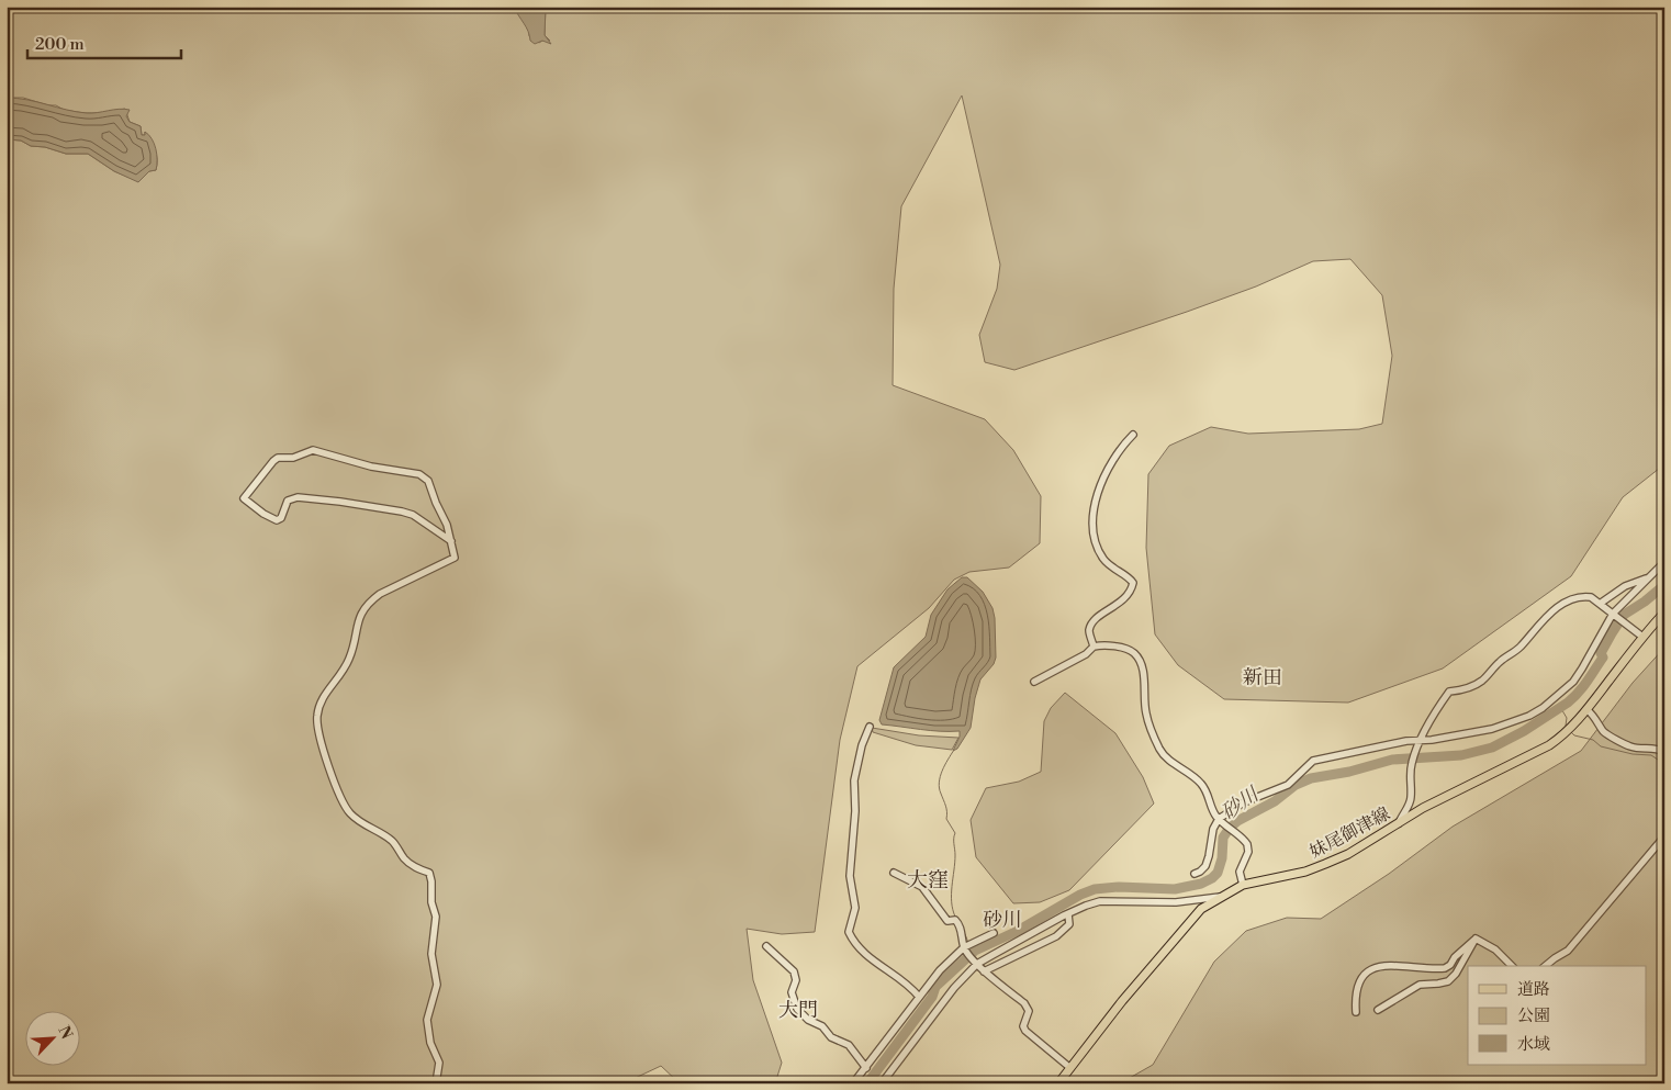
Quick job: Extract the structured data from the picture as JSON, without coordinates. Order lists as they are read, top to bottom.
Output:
{
  "streets": {
    "main road": ["妹尾御津線"]
  },
  "districts": [
    "新田",
    "大窪",
    "砂川",
    "大門"
  ],
  "water": ["砂川"],
  "legend": ["道路", "公園", "水域"],
  "scale_bar": "200 m",
  "north": "top right"
}
